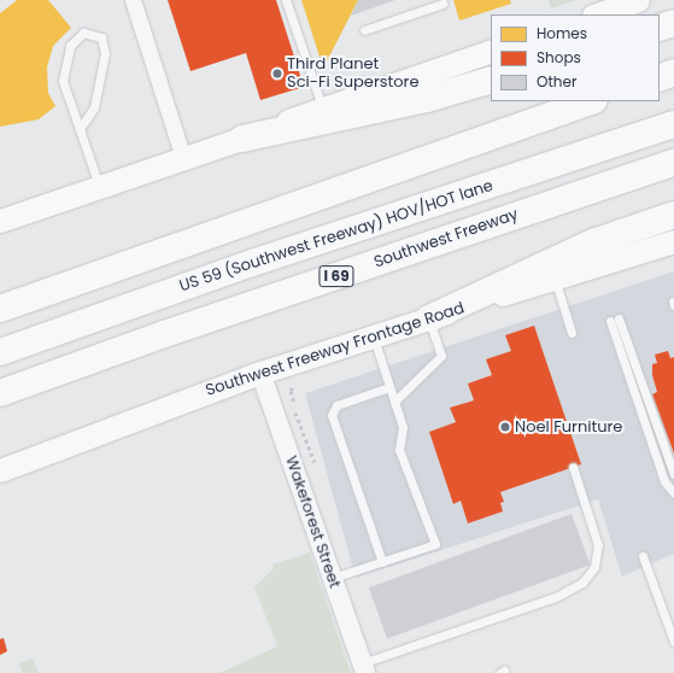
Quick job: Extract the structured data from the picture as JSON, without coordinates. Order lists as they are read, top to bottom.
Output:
{
  "streets": {
    "highway": ["US 59 (Southwest Freeway) HOV/HOT lane", "Southwest Freeway", "I 69"],
    "main road": ["Southwest Freeway Frontage Road"],
    "street": ["Wakeforest Street"]
  },
  "crossings": [
    ["Southwest Freeway Frontage Road", "Wakeforest Street"]
  ],
  "places": ["Third Planet Sci-Fi Superstore", "Noel Furniture"],
  "legend": ["Homes", "Shops", "Other"]
}
